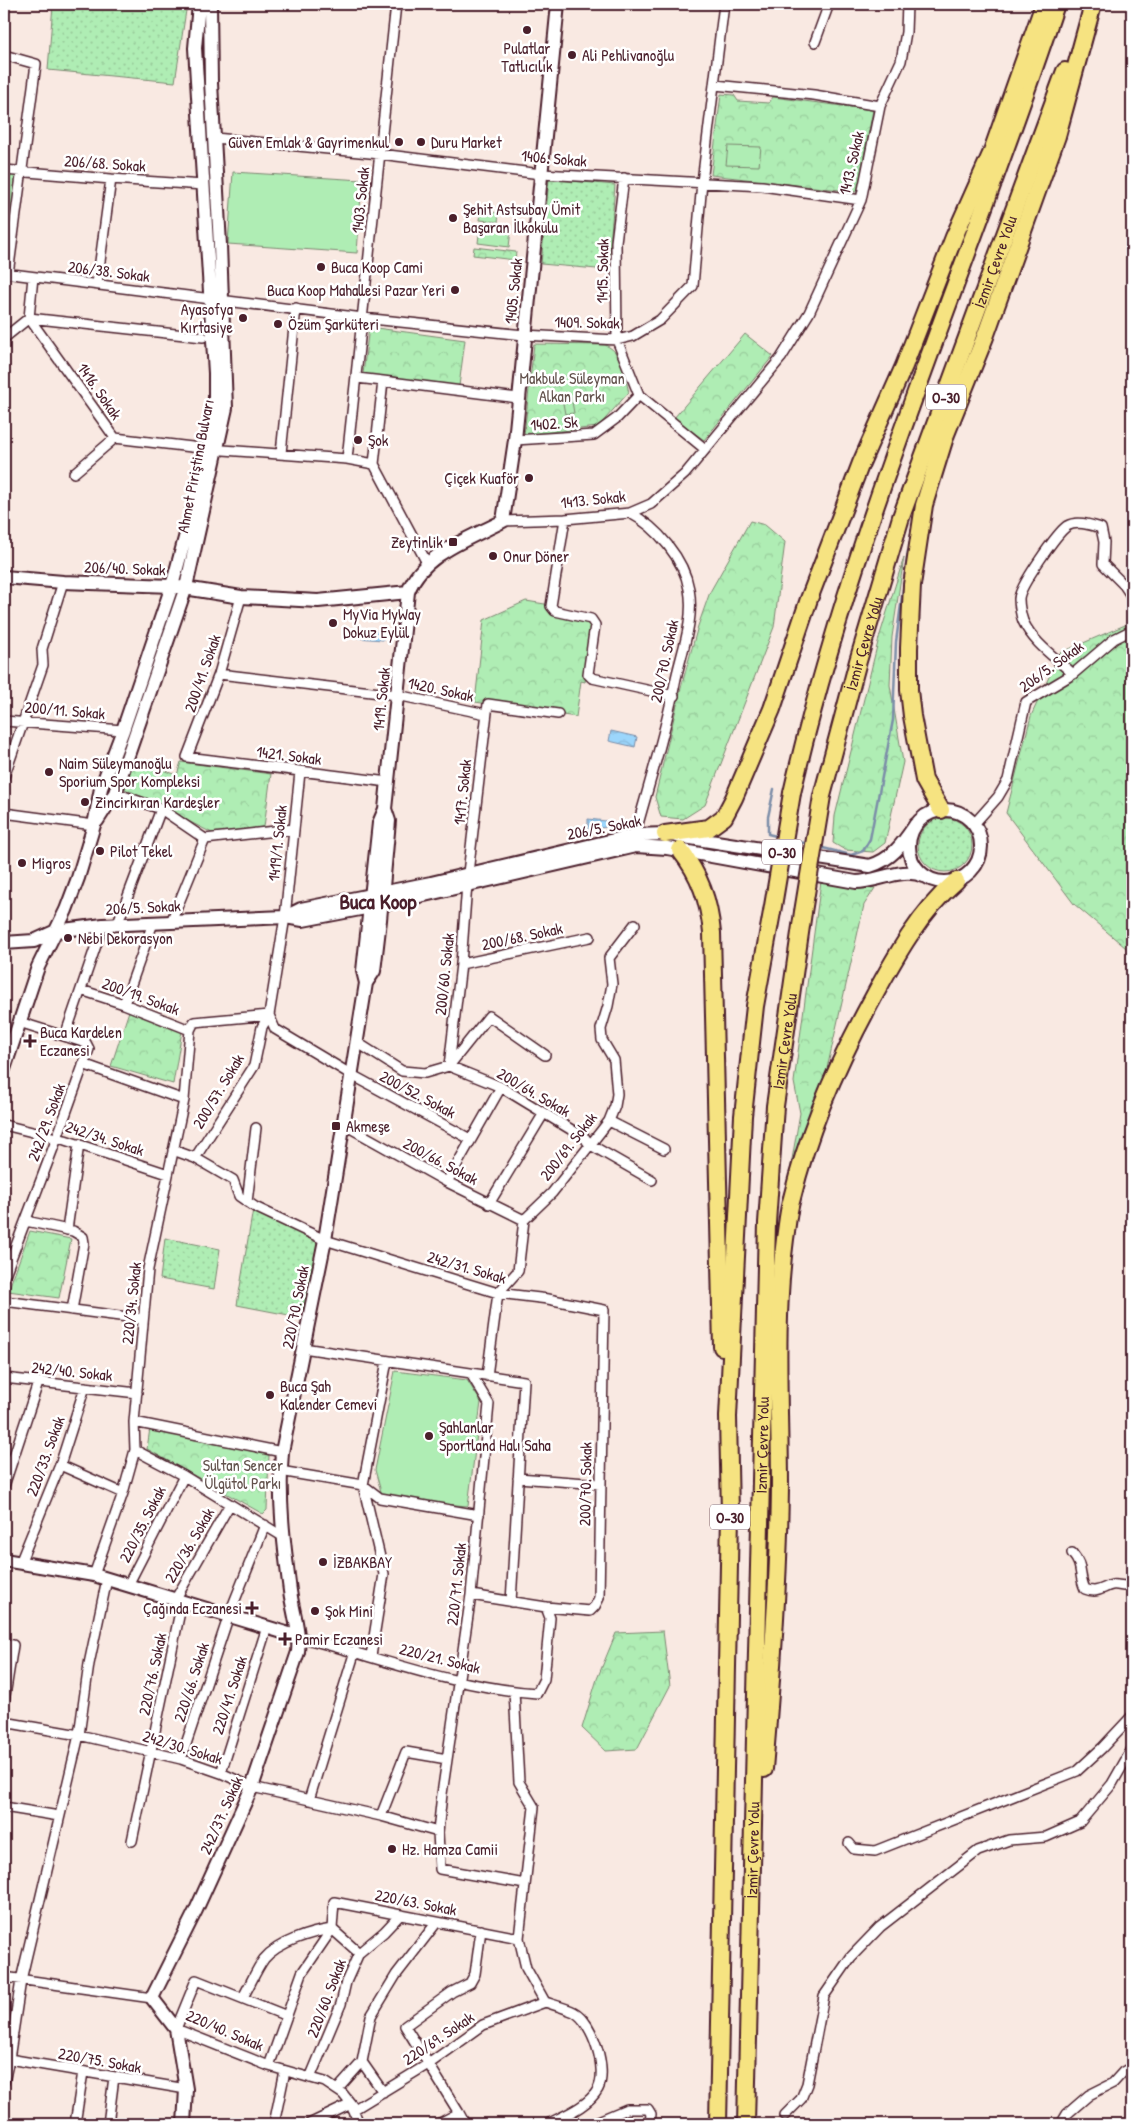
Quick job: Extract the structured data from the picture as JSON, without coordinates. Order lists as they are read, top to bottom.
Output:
{
  "streets": {
    "highway": ["İzmir Çevre Yolu", "O-30"],
    "main road": [
      "1413. Sokak",
      "1405. Sokak",
      "Ahmet Piriştina Bulvarı",
      "206/40. Sokak",
      "206/5. Sokak",
      "1419. Sokak",
      "220/70. Sokak",
      "220/21. Sokak",
      "242/37. Sokak",
      "220/40. Sokak"
    ],
    "street": [
      "1406. Sokak",
      "206/68. Sokak",
      "1403. Sokak",
      "206/38. Sokak",
      "1415. Sokak",
      "1409. Sokak",
      "1416. Sokak",
      "1402. Sk",
      "200/70. Sokak",
      "200/41. Sokak",
      "1420. Sokak",
      "200/11. Sokak",
      "1421. Sokak",
      "1417. Sokak",
      "1419/1. Sokak",
      "200/68. Sokak",
      "200/60. Sokak",
      "200/19. Sokak",
      "200/57. Sokak",
      "200/64. Sokak",
      "200/52. Sokak",
      "242/29. Sokak",
      "242/34. Sokak",
      "200/69. Sokak",
      "200/66. Sokak",
      "242/31. Sokak",
      "220/34. Sokak",
      "242/40. Sokak",
      "220/33. Sokak",
      "220/35. Sokak",
      "220/36. Sokak",
      "220/71. Sokak",
      "220/76. Sokak",
      "220/66. Sokak",
      "220/41. Sokak",
      "242/30. Sokak",
      "220/63. Sokak",
      "220/60. Sokak",
      "220/69. Sokak",
      "220/75. Sokak"
    ]
  },
  "crossings": [
    ["1406. Sokak", "1413. Sokak"],
    ["1406. Sokak", "1403. Sokak"],
    ["1406. Sokak", "1415. Sokak"],
    ["1406. Sokak", "1405. Sokak"],
    ["1406. Sokak", "1409. Sokak"],
    ["1406. Sokak", "Ahmet Piriştina Bulvarı"],
    ["206/68. Sokak", "Ahmet Piriştina Bulvarı"],
    ["1413. Sokak", "1415. Sokak"],
    ["1413. Sokak", "1405. Sokak"],
    ["1413. Sokak", "200/70. Sokak"],
    ["1413. Sokak", "1419. Sokak"],
    ["1403. Sokak", "1409. Sokak"],
    ["1403. Sokak", "1416. Sokak"],
    ["206/38. Sokak", "1409. Sokak"],
    ["206/38. Sokak", "Ahmet Piriştina Bulvarı"],
    ["1415. Sokak", "1409. Sokak"],
    ["1415. Sokak", "1402. Sk"],
    ["1405. Sokak", "1409. Sokak"],
    ["1405. Sokak", "1402. Sk"],
    ["1409. Sokak", "Ahmet Piriştina Bulvarı"],
    ["1416. Sokak", "Ahmet Piriştina Bulvarı"],
    ["Ahmet Piriştina Bulvarı", "206/40. Sokak"],
    ["Ahmet Piriştina Bulvarı", "206/5. Sokak"],
    ["Ahmet Piriştina Bulvarı", "200/11. Sokak"],
    ["Ahmet Piriştina Bulvarı", "242/29. Sokak"],
    ["200/70. Sokak", "206/5. Sokak"],
    ["200/70. Sokak", "242/31. Sokak"],
    ["200/70. Sokak", "220/21. Sokak"],
    ["206/5. Sokak", "1419. Sokak"],
    ["206/5. Sokak", "1417. Sokak"],
    ["206/5. Sokak", "1419/1. Sokak"],
    ["206/5. Sokak", "200/60. Sokak"],
    ["206/5. Sokak", "220/70. Sokak"],
    ["200/41. Sokak", "1420. Sokak"],
    ["200/41. Sokak", "1421. Sokak"],
    ["1420. Sokak", "1419. Sokak"],
    ["1420. Sokak", "1417. Sokak"],
    ["1419. Sokak", "1421. Sokak"],
    ["1419. Sokak", "220/70. Sokak"],
    ["1421. Sokak", "1419/1. Sokak"],
    ["1417. Sokak", "200/60. Sokak"],
    ["200/68. Sokak", "200/60. Sokak"],
    ["200/60. Sokak", "200/64. Sokak"],
    ["200/19. Sokak", "220/34. Sokak"],
    ["200/64. Sokak", "200/69. Sokak"],
    ["200/52. Sokak", "220/70. Sokak"],
    ["242/29. Sokak", "242/34. Sokak"],
    ["242/34. Sokak", "220/34. Sokak"],
    ["200/69. Sokak", "200/66. Sokak"],
    ["200/66. Sokak", "220/70. Sokak"],
    ["242/31. Sokak", "220/70. Sokak"],
    ["220/34. Sokak", "242/40. Sokak"],
    ["220/34. Sokak", "220/35. Sokak"],
    ["220/34. Sokak", "220/21. Sokak"],
    ["220/70. Sokak", "220/35. Sokak"],
    ["220/70. Sokak", "220/21. Sokak"],
    ["220/70. Sokak", "242/37. Sokak"],
    ["242/40. Sokak", "220/33. Sokak"],
    ["220/33. Sokak", "220/21. Sokak"],
    ["220/35. Sokak", "220/36. Sokak"],
    ["220/35. Sokak", "220/21. Sokak"],
    ["220/35. Sokak", "220/66. Sokak"],
    ["220/36. Sokak", "220/21. Sokak"],
    ["220/36. Sokak", "220/76. Sokak"],
    ["220/71. Sokak", "220/21. Sokak"],
    ["220/71. Sokak", "242/30. Sokak"],
    ["220/21. Sokak", "220/76. Sokak"],
    ["220/21. Sokak", "220/66. Sokak"],
    ["220/21. Sokak", "220/41. Sokak"],
    ["220/21. Sokak", "242/37. Sokak"],
    ["220/76. Sokak", "242/30. Sokak"],
    ["220/66. Sokak", "242/30. Sokak"],
    ["220/41. Sokak", "242/30. Sokak"],
    ["242/30. Sokak", "242/37. Sokak"],
    ["242/37. Sokak", "220/40. Sokak"],
    ["220/63. Sokak", "220/60. Sokak"],
    ["220/60. Sokak", "220/40. Sokak"],
    ["220/40. Sokak", "220/69. Sokak"]
  ],
  "districts": ["Buca Koop"],
  "parks": ["Makbule Süleyman Alkan Parkı", "Sultan Sencer Ülgütol Parkı"],
  "places": {
    "other": [
      "Pulatlar Tatlıcılık",
      "Ali Pehlivanoğlu",
      "Güven Emlak & Gayrimenkul",
      "Duru Market",
      "Şehit Astsubay Ümit Başaran İlkokulu",
      "Buca Koop Cami",
      "Buca Koop Mahallesi Pazar Yeri",
      "Ayasofya Kırtasiye",
      "Özüm Şarküteri",
      "Şok",
      "Çiçek Kuaför",
      "Onur Döner",
      "MyVia MyWay Dokuz Eylül",
      "Naim Süleymanoğlu Sporium Spor Kompleksi",
      "Zincirkıran Kardeşler",
      "Pilot Tekel",
      "Migros",
      "Nebi Dekorasyon",
      "Buca Şah Kalender Cemevi",
      "Şahlanlar Sportland Halı Saha",
      "İZBAKBAY",
      "Şok Mini",
      "Hz. Hamza Camii"
    ],
    "transit": ["Zeytinlik", "Akmeşe"],
    "health": ["Buca Kardelen Eczanesi", "Çağında Eczanesi", "Pamir Eczanesi"]
  }
}
